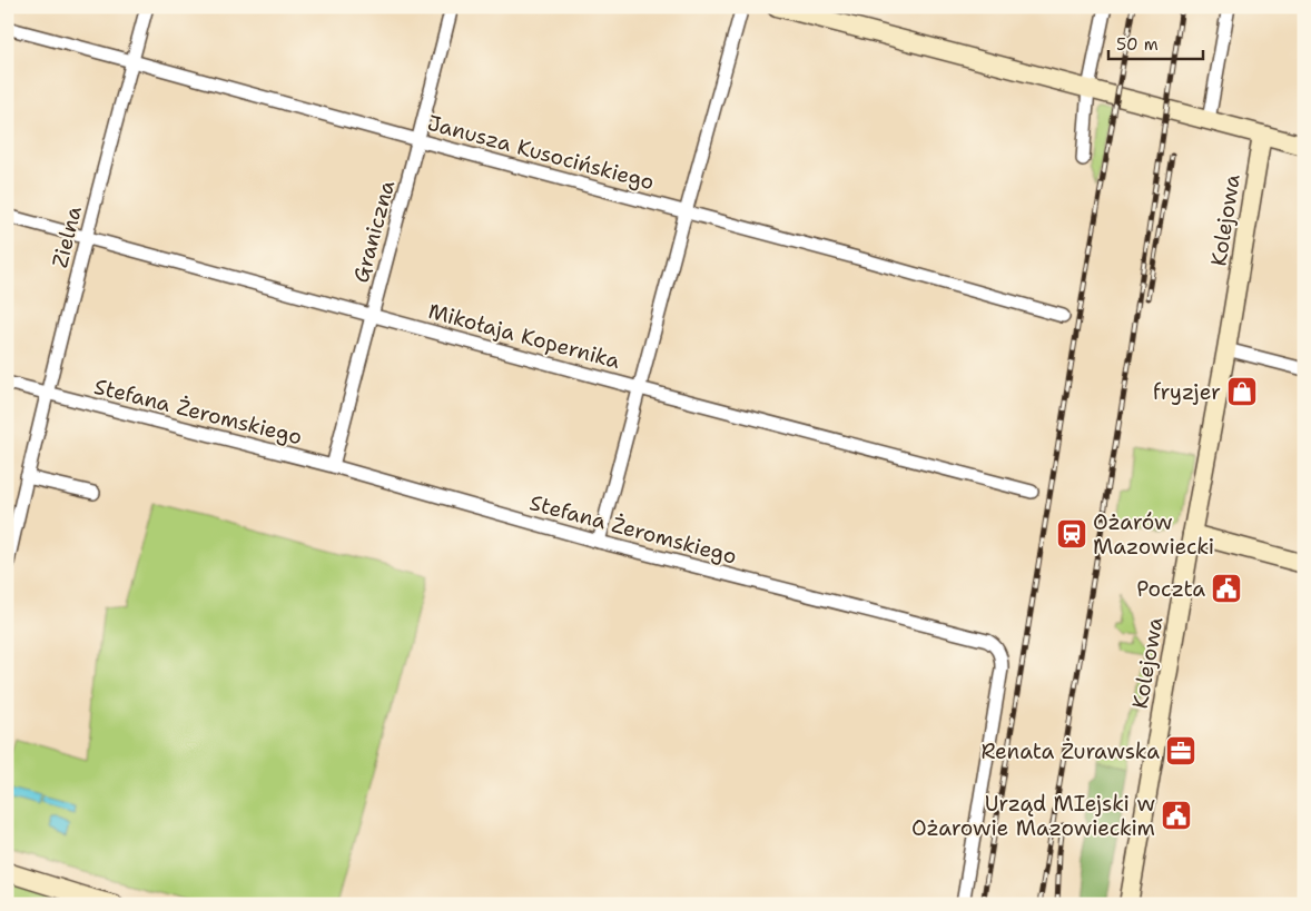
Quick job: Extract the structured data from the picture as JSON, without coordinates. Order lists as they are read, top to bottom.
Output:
{
  "streets": {
    "street": [
      "Janusza Kusocińskiego",
      "Kolejowa",
      "Graniczna",
      "Zielna",
      "Mikołaja Kopernika",
      "Stefana Żeromskiego"
    ]
  },
  "crossings": [
    ["Janusza Kusocińskiego", "Graniczna"],
    ["Janusza Kusocińskiego", "Zielna"],
    ["Graniczna", "Mikołaja Kopernika"],
    ["Graniczna", "Stefana Żeromskiego"],
    ["Zielna", "Mikołaja Kopernika"],
    ["Zielna", "Stefana Żeromskiego"]
  ],
  "places": {
    "shop": ["fryzjer"],
    "station": ["Ożarów Mazowiecki"],
    "public building": ["Poczta", "Urząd MIejski w Ożarowie Mazowieckim"],
    "office": ["Renata Żurawska"]
  },
  "scale_bar": "50 m"
}
